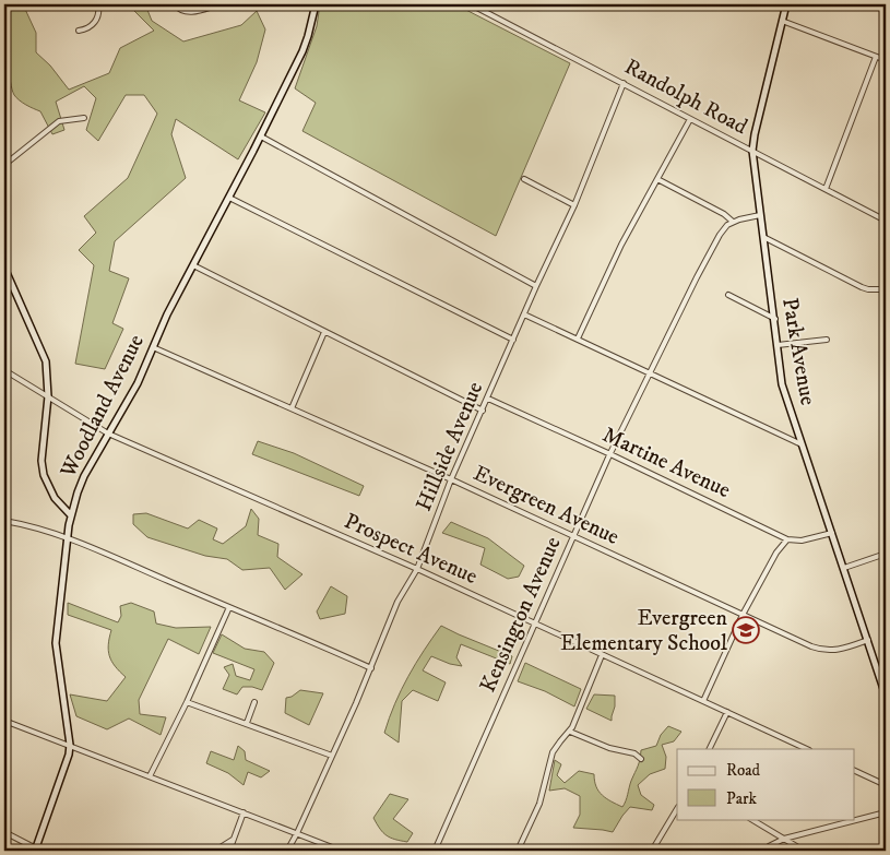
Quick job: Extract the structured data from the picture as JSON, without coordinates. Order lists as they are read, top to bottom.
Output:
{
  "streets": {
    "street": [
      "Randolph Road",
      "Park Avenue",
      "Woodland Avenue",
      "Hillside Avenue",
      "Martine Avenue",
      "Evergreen Avenue",
      "Prospect Avenue",
      "Kensington Avenue"
    ]
  },
  "crossings": [
    ["Randolph Road", "Park Avenue"],
    ["Randolph Road", "Hillside Avenue"],
    ["Park Avenue", "Evergreen Avenue"],
    ["Woodland Avenue", "Evergreen Avenue"],
    ["Woodland Avenue", "Prospect Avenue"],
    ["Hillside Avenue", "Martine Avenue"],
    ["Hillside Avenue", "Evergreen Avenue"],
    ["Hillside Avenue", "Prospect Avenue"],
    ["Martine Avenue", "Kensington Avenue"],
    ["Evergreen Avenue", "Kensington Avenue"],
    ["Prospect Avenue", "Kensington Avenue"]
  ],
  "places": {
    "school or university": ["Evergreen Elementary School"]
  },
  "legend": ["Road", "Park"]
}
